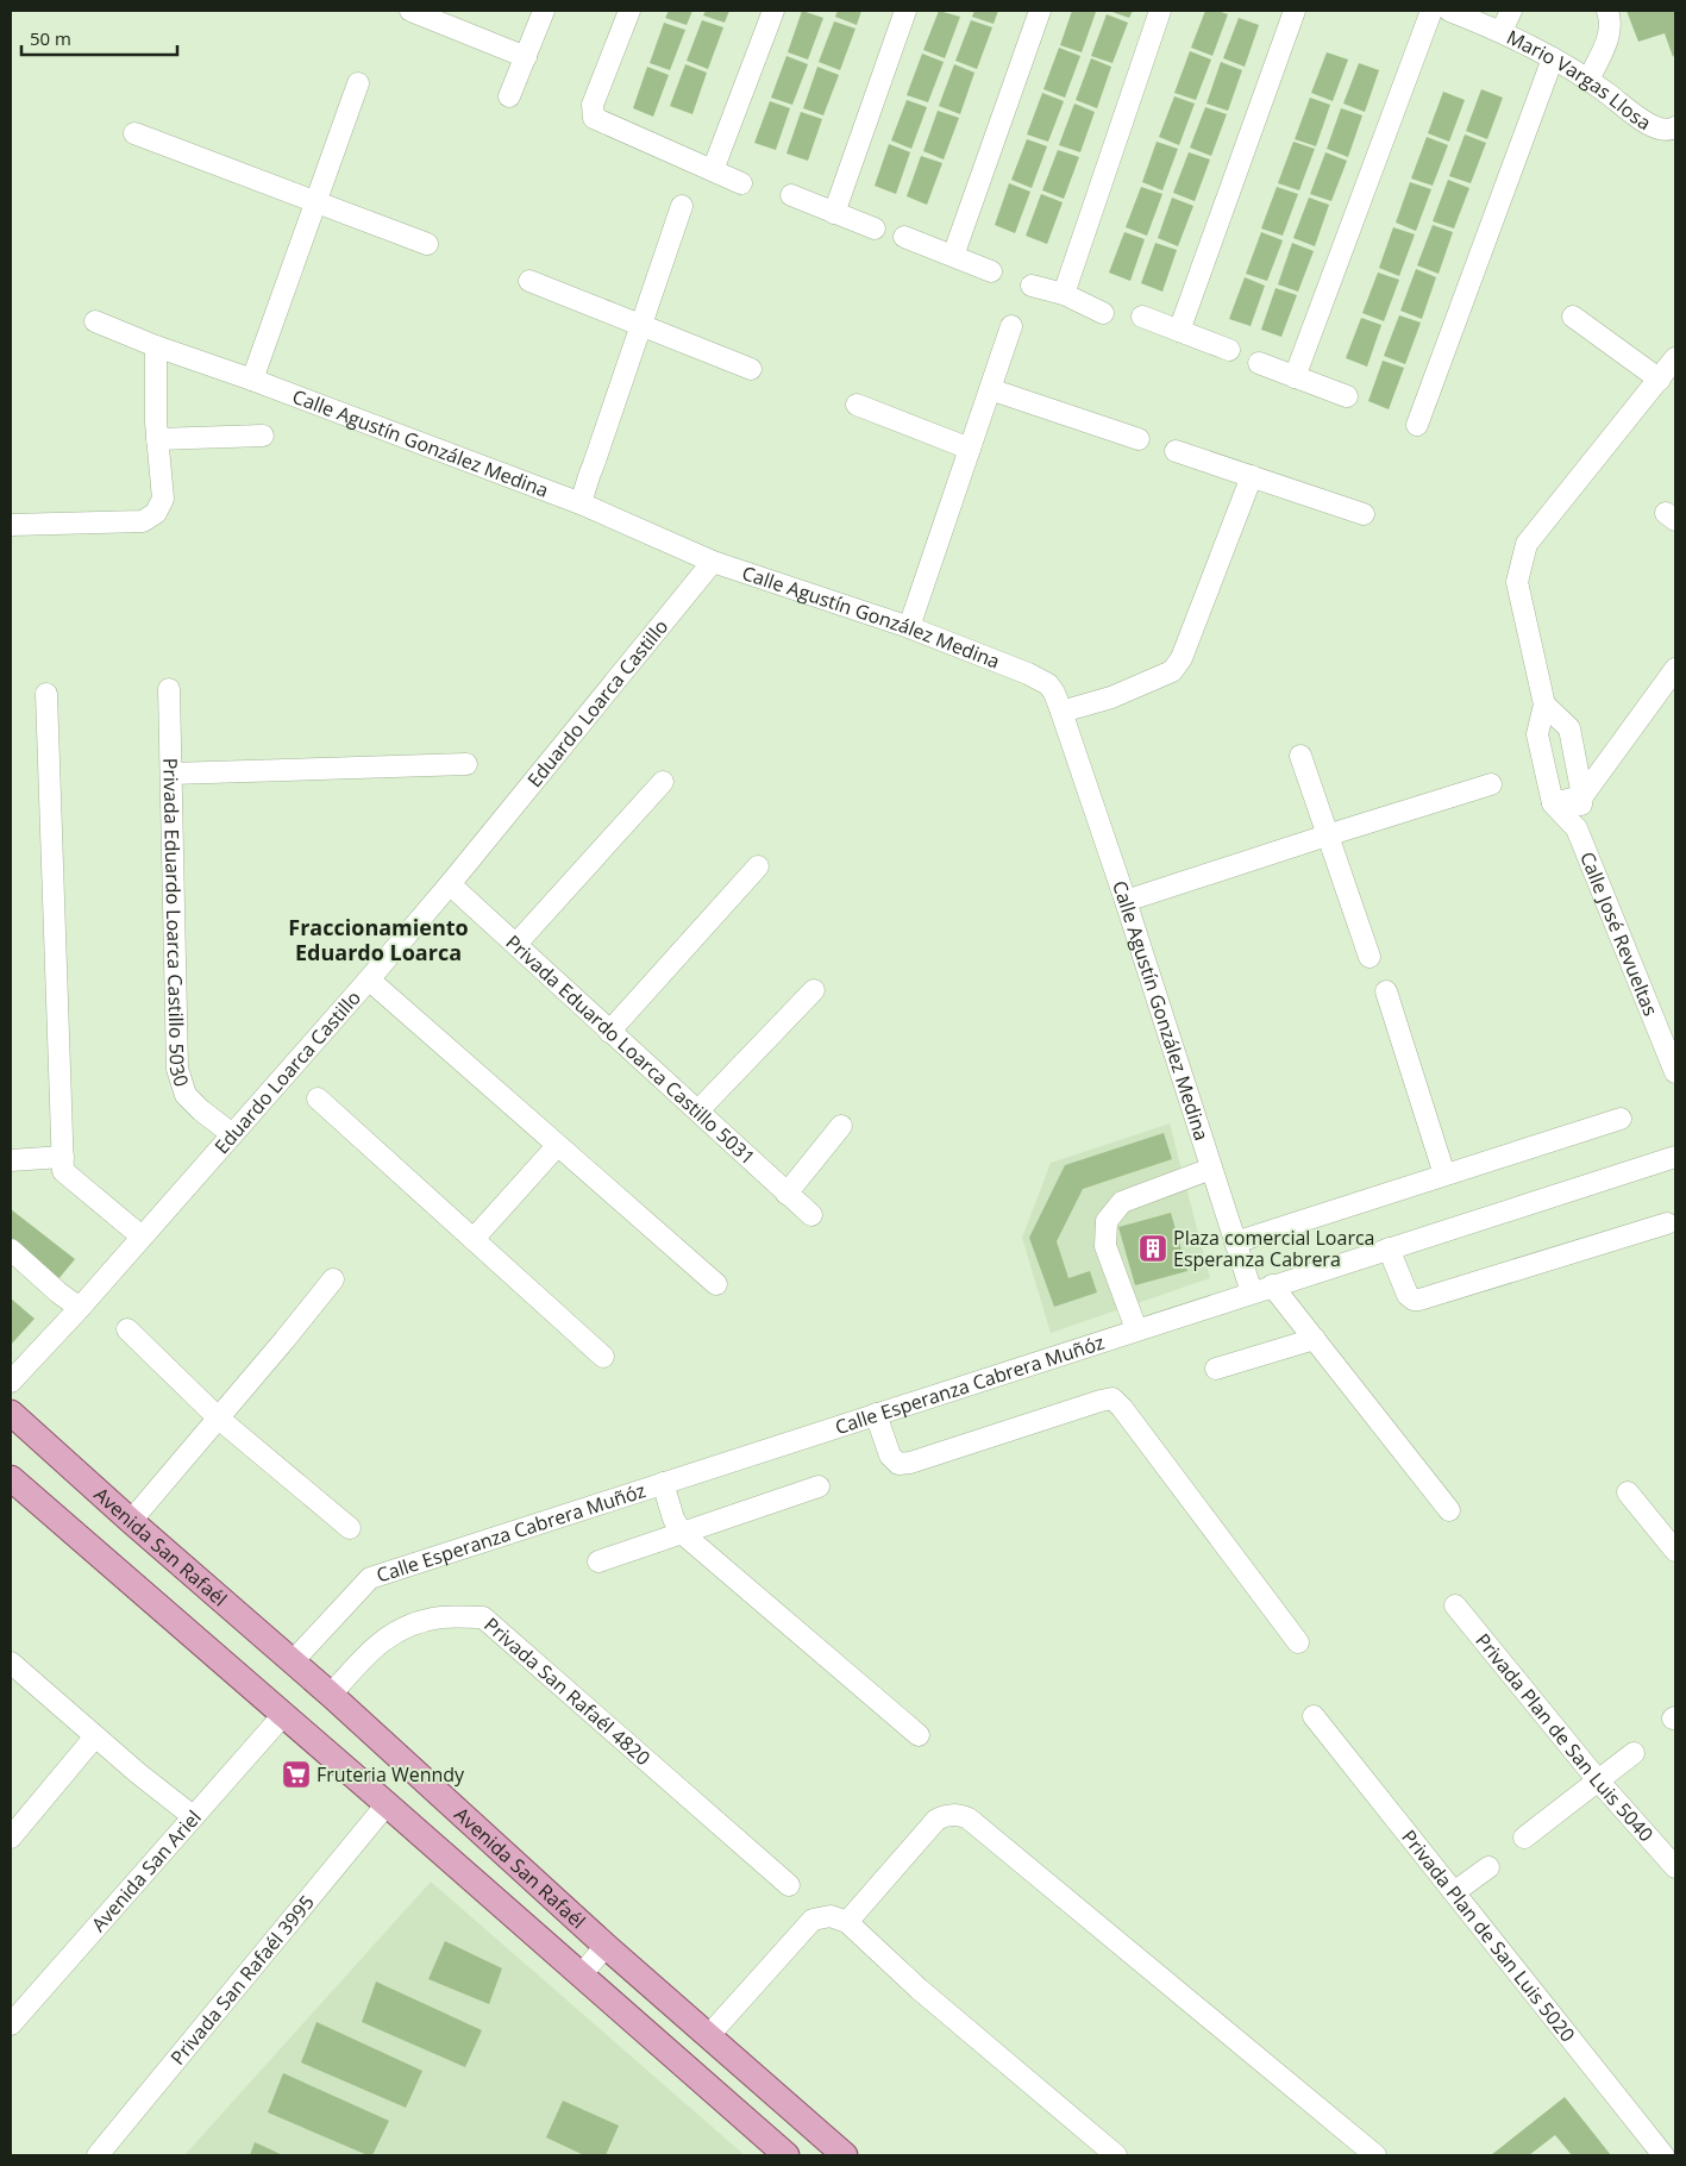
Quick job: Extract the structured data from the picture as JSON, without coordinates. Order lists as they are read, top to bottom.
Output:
{
  "streets": {
    "main road": ["Avenida San Rafaél"],
    "street": [
      "Mario Vargas Llosa",
      "Calle Agustín González Medina",
      "Eduardo Loarca Castillo",
      "Privada Eduardo Loarca Castillo 5030",
      "Calle José Revueltas",
      "Privada Eduardo Loarca Castillo 5031",
      "Calle Esperanza Cabrera Muñóz",
      "Privada San Rafaél 4820",
      "Privada Plan de San Luis 5040",
      "Avenida San Ariel",
      "Privada Plan de San Luis 5020",
      "Privada San Rafaél 3995"
    ]
  },
  "crossings": [
    ["Calle Agustín González Medina", "Eduardo Loarca Castillo"],
    ["Calle Agustín González Medina", "Calle Esperanza Cabrera Muñóz"],
    ["Eduardo Loarca Castillo", "Privada Eduardo Loarca Castillo 5030"],
    ["Eduardo Loarca Castillo", "Privada Eduardo Loarca Castillo 5031"],
    ["Calle Esperanza Cabrera Muñóz", "Avenida San Rafaél"],
    ["Avenida San Rafaél", "Privada San Rafaél 4820"],
    ["Avenida San Rafaél", "Avenida San Ariel"],
    ["Avenida San Rafaél", "Privada San Rafaél 3995"]
  ],
  "districts": ["Fraccionamiento Eduardo Loarca"],
  "places": {
    "building": ["Plaza comercial Loarca Esperanza Cabrera"],
    "supermarket": ["Fruteria Wenndy"]
  },
  "scale_bar": "50 m"
}
